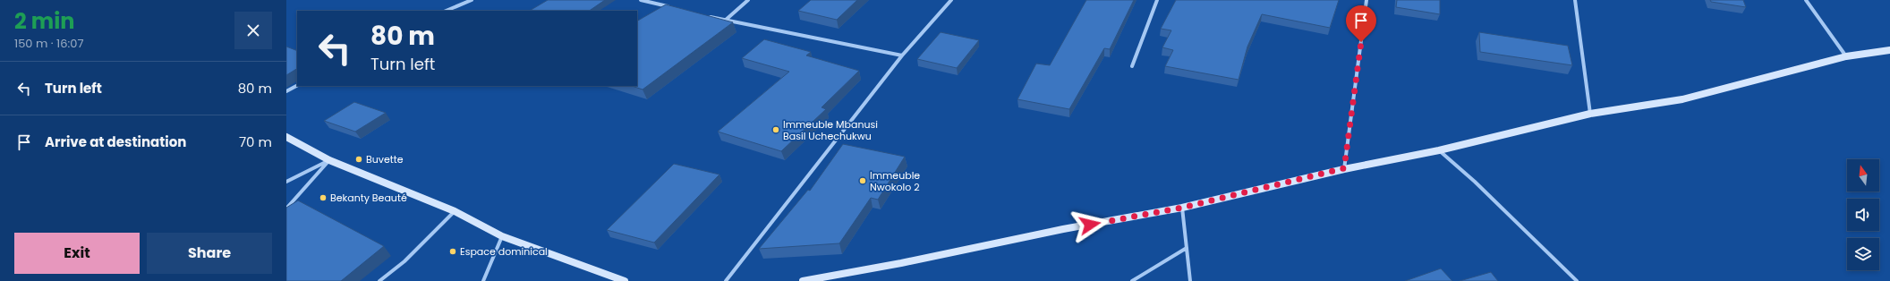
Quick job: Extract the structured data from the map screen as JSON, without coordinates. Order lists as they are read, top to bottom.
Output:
{
  "places": [
    "Immeuble Mbanusi Basil Uchechukwu",
    "Buvette",
    "Immeuble Nwokolo 2",
    "Bekanty Beauté",
    "Espace dominical"
  ],
  "north": "top",
  "page": {
    "heading": ["2 min", "150 m · 16:07"],
    "turn": ["80 m", "Turn left"],
    "list": [
      {
        "name": "Turn left",
        "value": "80 m"
      },
      {
        "name": "Arrive at destination",
        "value": "70 m"
      }
    ],
    "buttons": ["Exit", "Share"]
  }
}
